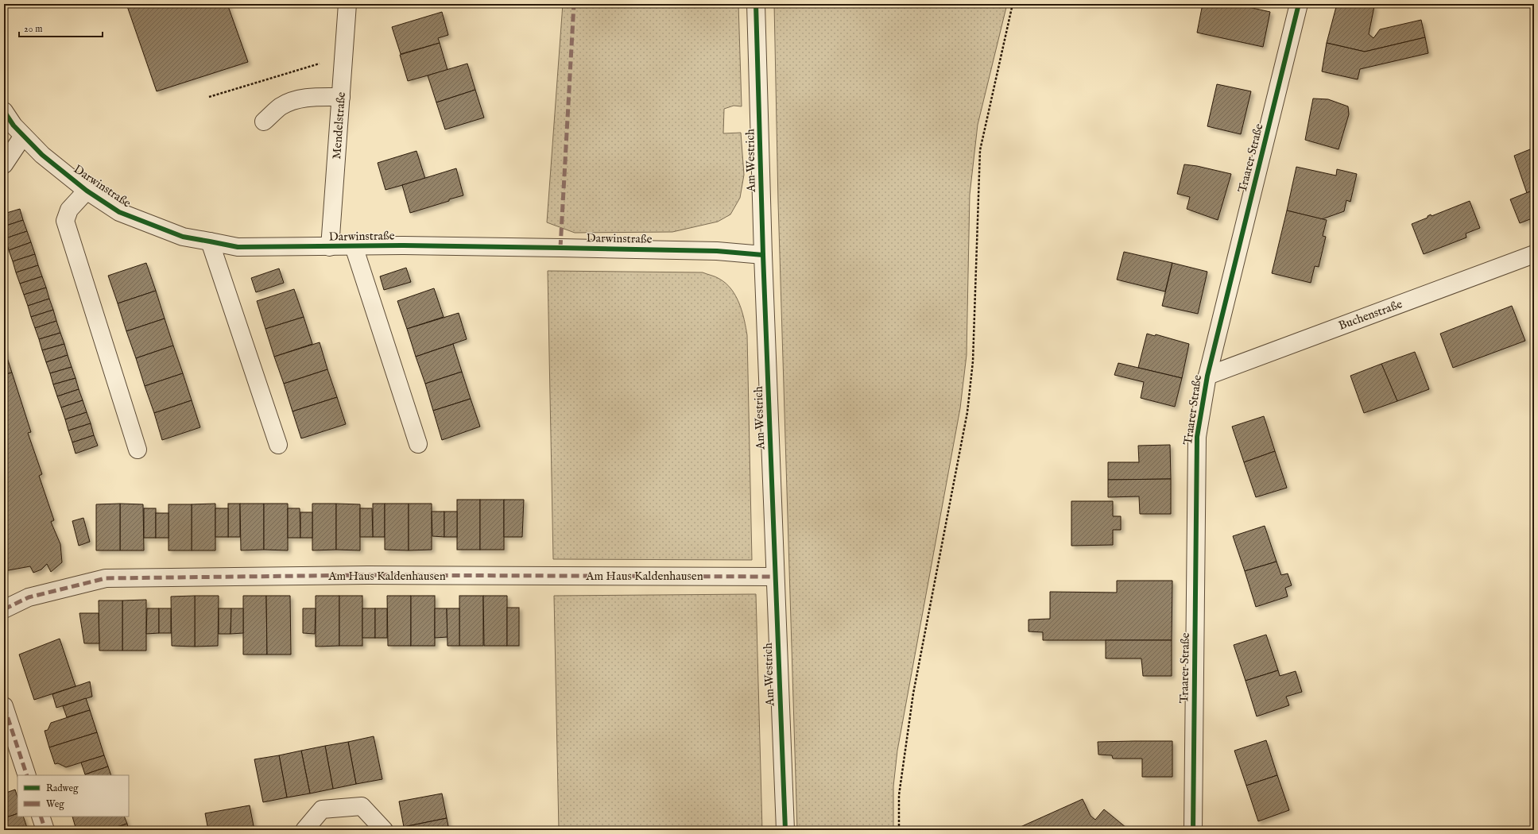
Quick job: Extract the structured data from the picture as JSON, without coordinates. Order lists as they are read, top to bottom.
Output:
{
  "streets": {
    "street": [
      "Mendelstraße",
      "Traarer Straße",
      "Am Westrich",
      "Darwinstraße",
      "Buchenstraße",
      "Am Haus Kaldenhausen"
    ]
  },
  "crossings": [
    ["Mendelstraße", "Darwinstraße"],
    ["Traarer Straße", "Buchenstraße"],
    ["Am Westrich", "Darwinstraße"],
    ["Am Westrich", "Am Haus Kaldenhausen"]
  ],
  "legend": ["Radweg", "Weg"],
  "scale_bar": "20 m"
}
